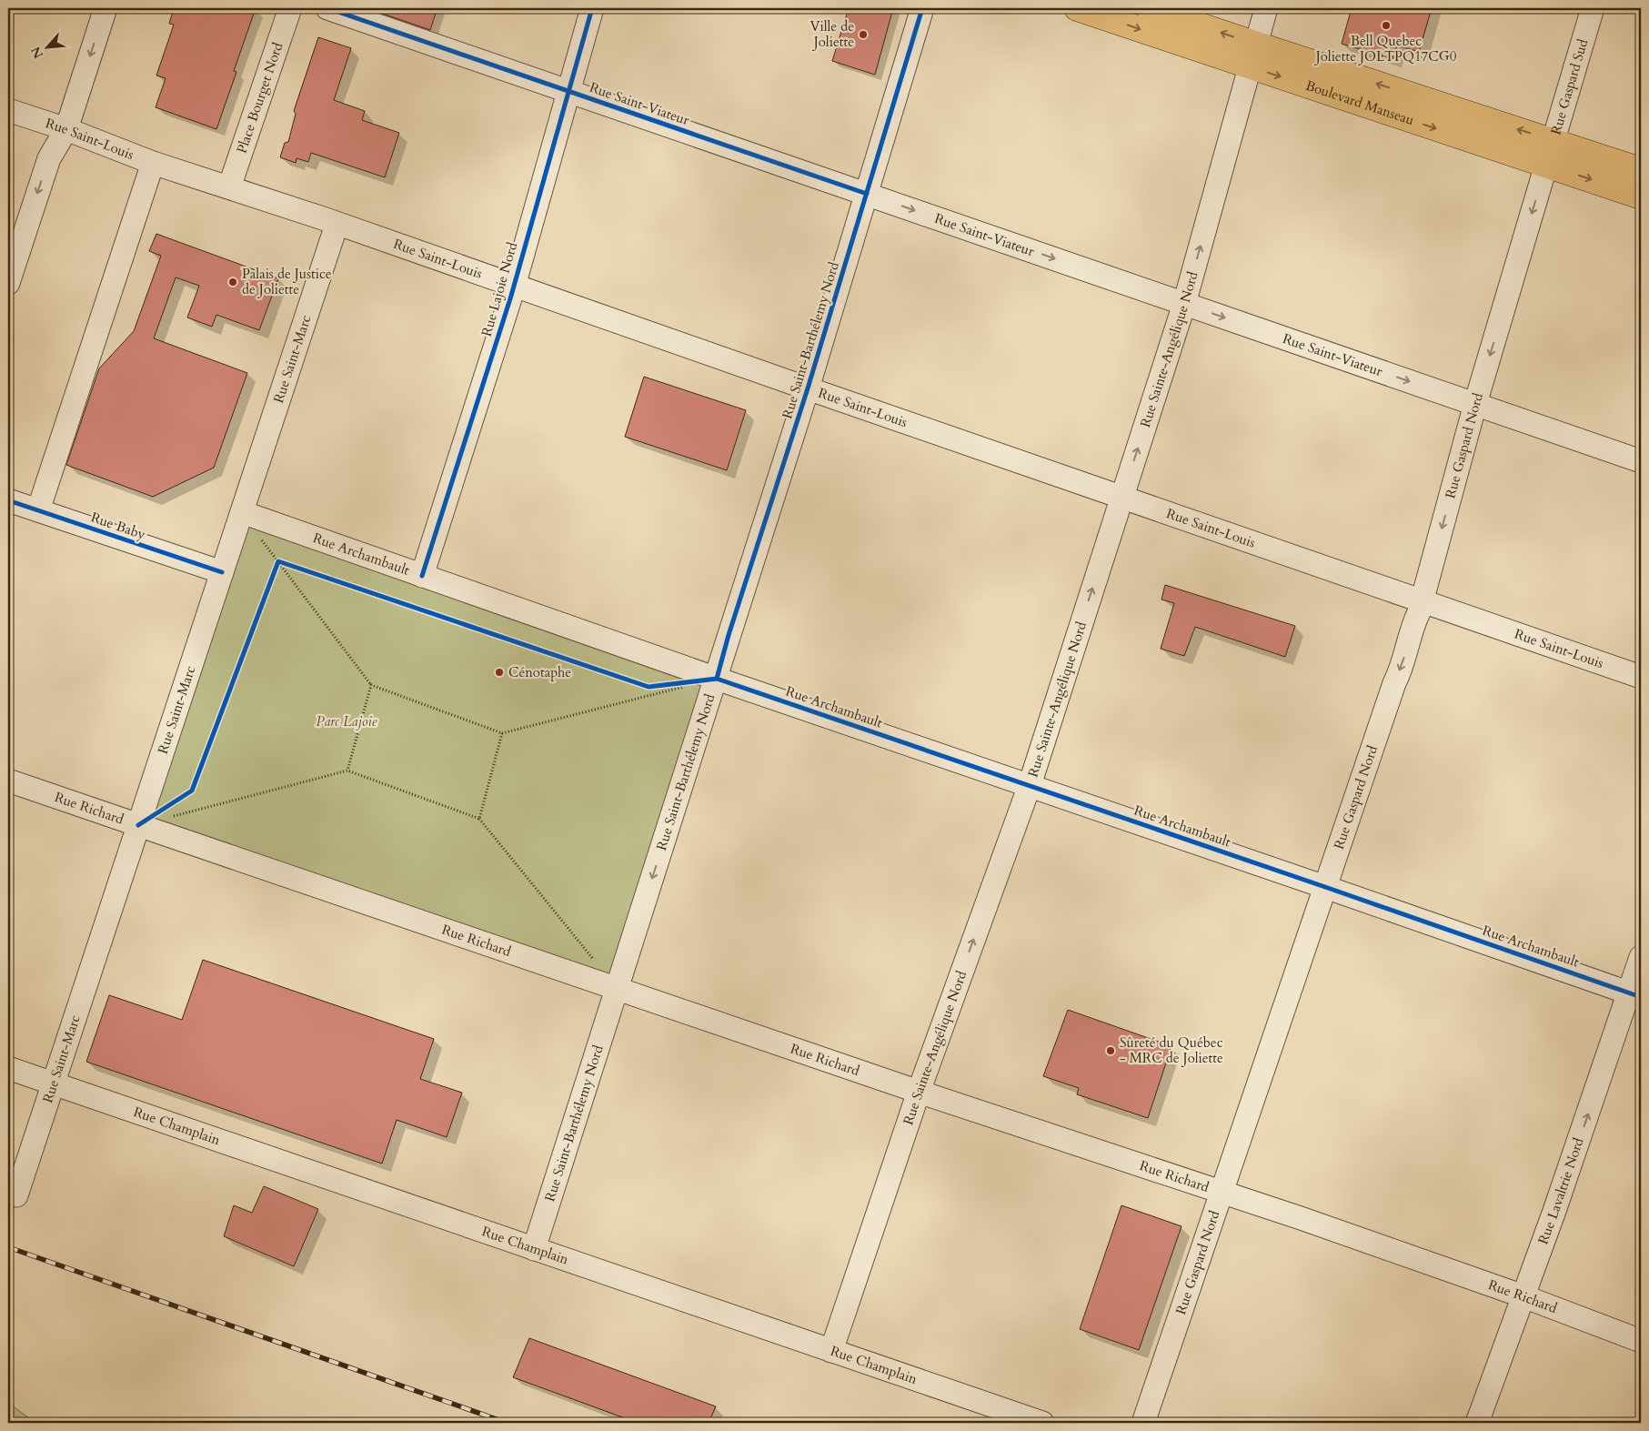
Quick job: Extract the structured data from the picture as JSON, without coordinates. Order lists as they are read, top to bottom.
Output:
{
  "streets": {
    "main road": ["Boulevard Manseau"],
    "street": [
      "Rue Gaspard Sud",
      "Place Bourget Nord",
      "Rue Saint-Viateur",
      "Rue Saint-Louis",
      "Rue Lajoie Nord",
      "Rue Saint-Barthélemy Nord",
      "Rue Sainte-Angélique Nord",
      "Rue Saint-Marc",
      "Rue Gaspard Nord",
      "Rue Baby",
      "Rue Archambault",
      "Rue Richard",
      "Rue Champlain",
      "Rue Lavaltrie Nord"
    ]
  },
  "crossings": [
    ["Rue Gaspard Sud", "Boulevard Manseau"],
    ["Rue Gaspard Sud", "Rue Gaspard Nord"],
    ["Place Bourget Nord", "Rue Saint-Louis"],
    ["Boulevard Manseau", "Rue Sainte-Angélique Nord"],
    ["Boulevard Manseau", "Rue Gaspard Nord"],
    ["Rue Saint-Viateur", "Rue Lajoie Nord"],
    ["Rue Saint-Viateur", "Rue Saint-Barthélemy Nord"],
    ["Rue Saint-Viateur", "Rue Sainte-Angélique Nord"],
    ["Rue Saint-Viateur", "Rue Gaspard Nord"],
    ["Rue Saint-Louis", "Rue Lajoie Nord"],
    ["Rue Saint-Louis", "Rue Saint-Barthélemy Nord"],
    ["Rue Saint-Louis", "Rue Sainte-Angélique Nord"],
    ["Rue Saint-Louis", "Rue Saint-Marc"],
    ["Rue Saint-Louis", "Rue Gaspard Nord"],
    ["Rue Lajoie Nord", "Rue Archambault"],
    ["Rue Saint-Barthélemy Nord", "Rue Archambault"],
    ["Rue Saint-Barthélemy Nord", "Rue Richard"],
    ["Rue Saint-Barthélemy Nord", "Rue Champlain"],
    ["Rue Sainte-Angélique Nord", "Rue Archambault"],
    ["Rue Sainte-Angélique Nord", "Rue Richard"],
    ["Rue Sainte-Angélique Nord", "Rue Champlain"],
    ["Rue Saint-Marc", "Rue Baby"],
    ["Rue Saint-Marc", "Rue Archambault"],
    ["Rue Saint-Marc", "Rue Richard"],
    ["Rue Saint-Marc", "Rue Champlain"],
    ["Rue Gaspard Nord", "Rue Archambault"],
    ["Rue Gaspard Nord", "Rue Richard"],
    ["Rue Archambault", "Rue Lavaltrie Nord"],
    ["Rue Richard", "Rue Lavaltrie Nord"]
  ],
  "one_way": [
    "Rue Saint-Viateur",
    "Rue Sainte-Angélique Nord",
    "Rue Gaspard Nord",
    "Rue Lavaltrie Nord"
  ],
  "parks": ["Parc Lajoie"],
  "places": [
    "Bell Quebec Joliette JOLTPQ17CG0",
    "Ville de Joliette",
    "Palais de Justice de Joliette",
    "Cénotaphe",
    "Sûreté du Québec - MRC de Joliette"
  ],
  "north": "bottom left"
}
